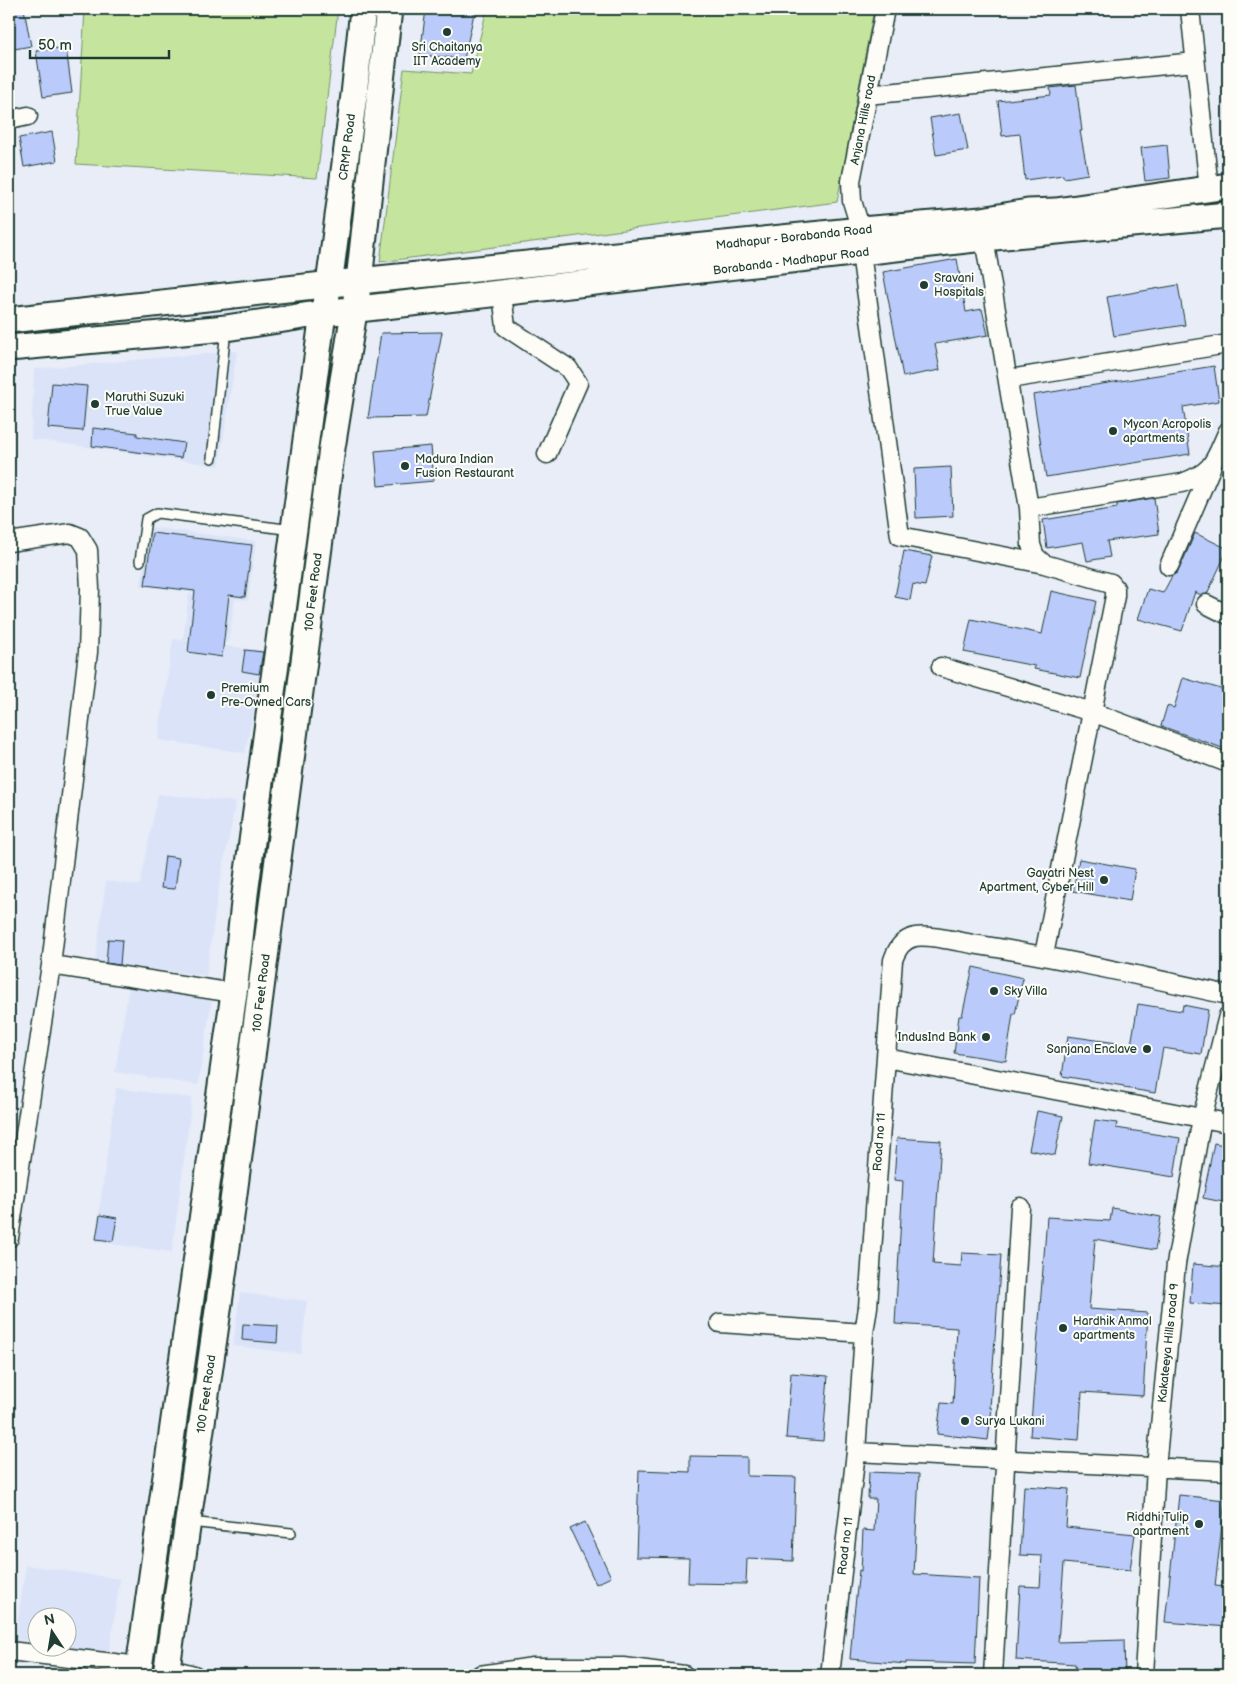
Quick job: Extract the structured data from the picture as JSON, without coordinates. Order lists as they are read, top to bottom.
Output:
{
  "streets": {
    "main road": [
      "CRMP Road",
      "Madhapur - Borabanda Road",
      "Borabanda - Madhapur Road",
      "100 Feet Road"
    ],
    "street": ["Anjana Hills road", "Road no 11", "Kakateeya Hills road 9"]
  },
  "crossings": [
    ["Anjana Hills road", "Madhapur - Borabanda Road"],
    ["Anjana Hills road", "Borabanda - Madhapur Road"],
    ["CRMP Road", "Madhapur - Borabanda Road"],
    ["CRMP Road", "100 Feet Road"],
    ["Madhapur - Borabanda Road", "Borabanda - Madhapur Road"],
    ["Madhapur - Borabanda Road", "100 Feet Road"],
    ["Borabanda - Madhapur Road", "100 Feet Road"]
  ],
  "places": [
    "Sri Chaitanya IIT Academy",
    "Sravani Hospitals",
    "Maruthi Suzuki True Value",
    "Mycon Acropolis apartments",
    "Madura Indian Fusion Restaurant",
    "Premium Pre-Owned Cars",
    "Gayatri Nest Apartment, Cyber Hill",
    "Sky Villa",
    "IndusInd Bank",
    "Sanjana Enclave",
    "Hardhik Anmol apartments",
    "Surya Lukani",
    "Riddhi Tulip apartment"
  ],
  "scale_bar": "50 m",
  "north": "top"
}
